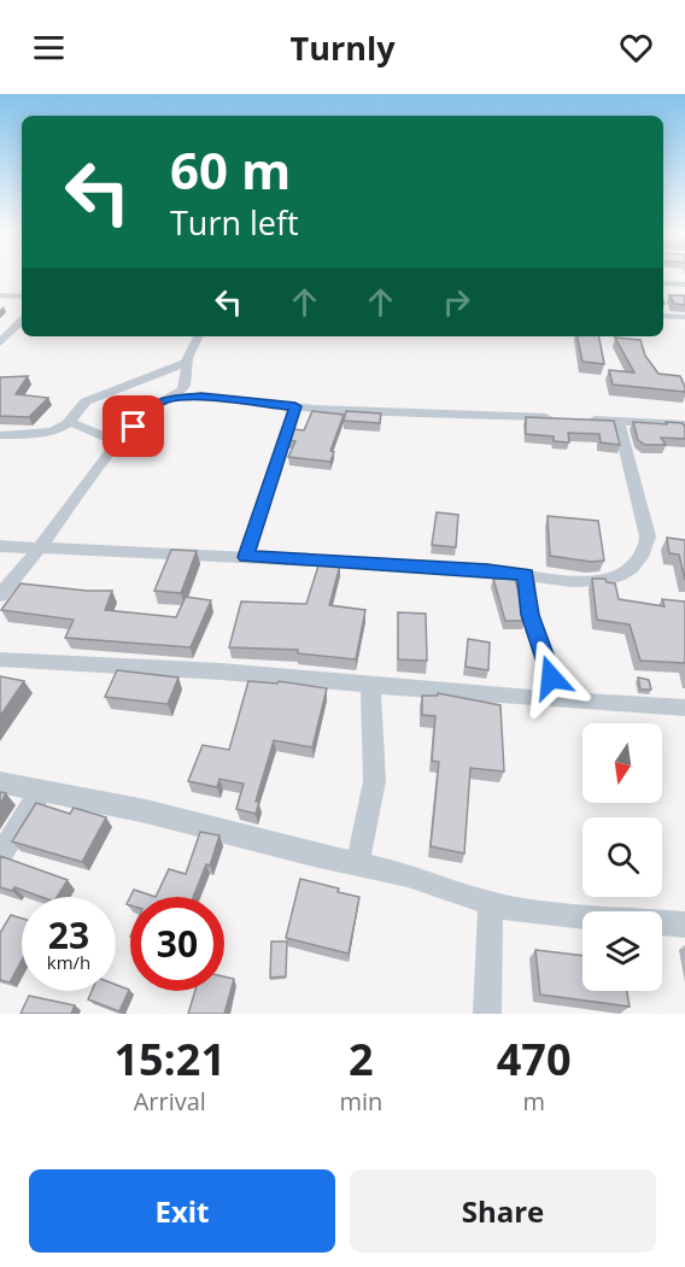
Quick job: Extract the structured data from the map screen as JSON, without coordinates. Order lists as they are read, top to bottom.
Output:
{
  "north": "bottom",
  "page": {
    "header": "Turnly",
    "turn": ["60 m", "Turn left"],
    "speed": "23 km/h",
    "limit": "30",
    "eta": [
      "15:21",
      "Arrival",
      "2",
      "min",
      "470",
      "m"
    ],
    "buttons": ["Exit", "Share"]
  }
}
